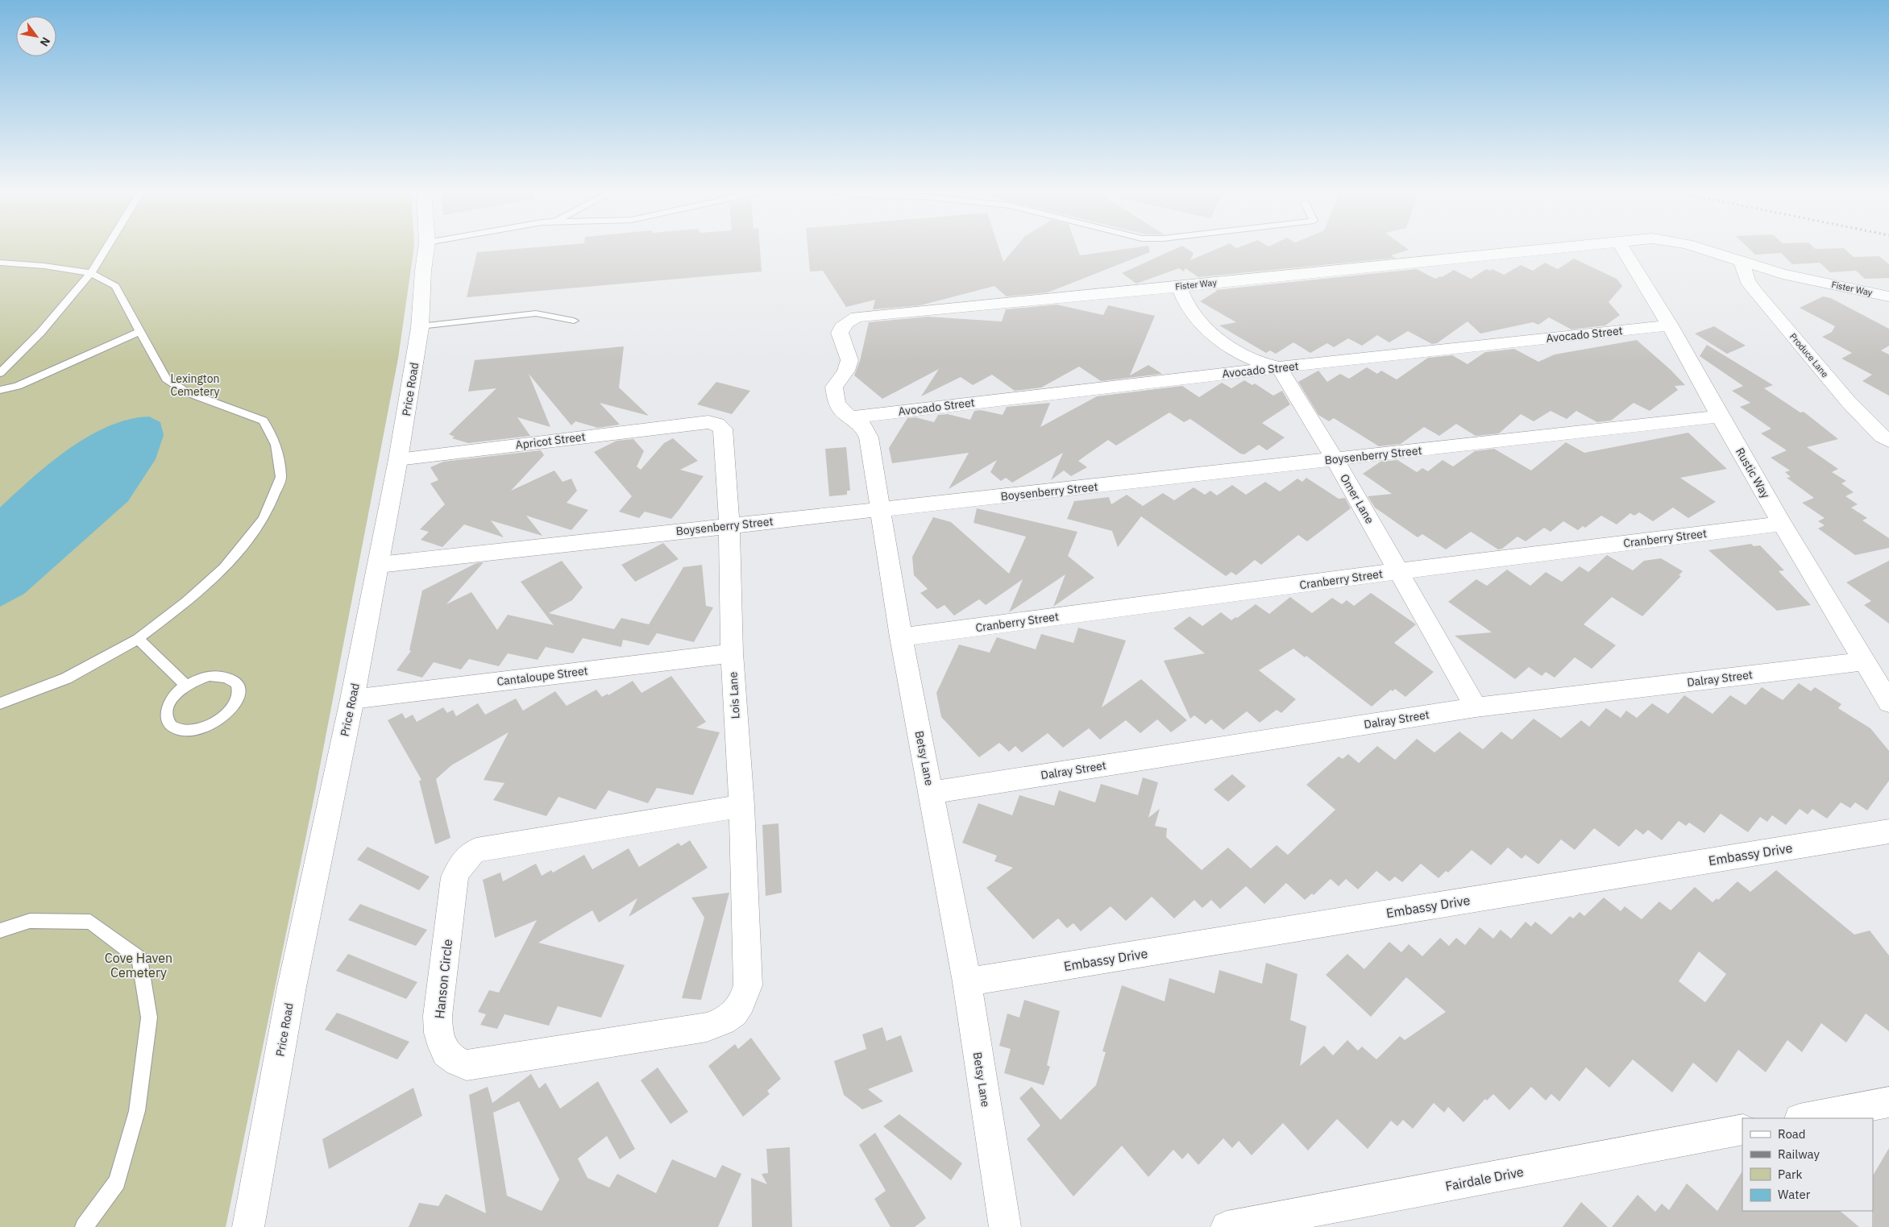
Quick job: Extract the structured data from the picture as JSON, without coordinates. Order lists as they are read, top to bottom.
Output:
{
  "streets": {
    "street": [
      "Fister Way",
      "Avocado Street",
      "Produce Lane",
      "Price Road",
      "Apricot Street",
      "Boysenberry Street",
      "Rustic Way",
      "Omer Lane",
      "Cranberry Street",
      "Cantaloupe Street",
      "Dalray Street",
      "Lois Lane",
      "Betsy Lane",
      "Embassy Drive",
      "Hanson Circle",
      "Fairdale Drive"
    ]
  },
  "crossings": [
    ["Fister Way", "Produce Lane"],
    ["Fister Way", "Betsy Lane"],
    ["Avocado Street", "Rustic Way"],
    ["Avocado Street", "Omer Lane"],
    ["Avocado Street", "Betsy Lane"],
    ["Price Road", "Apricot Street"],
    ["Price Road", "Boysenberry Street"],
    ["Price Road", "Cantaloupe Street"],
    ["Apricot Street", "Lois Lane"],
    ["Boysenberry Street", "Rustic Way"],
    ["Boysenberry Street", "Omer Lane"],
    ["Boysenberry Street", "Lois Lane"],
    ["Boysenberry Street", "Betsy Lane"],
    ["Rustic Way", "Cranberry Street"],
    ["Rustic Way", "Dalray Street"],
    ["Omer Lane", "Cranberry Street"],
    ["Omer Lane", "Dalray Street"],
    ["Cranberry Street", "Betsy Lane"],
    ["Cantaloupe Street", "Lois Lane"],
    ["Dalray Street", "Betsy Lane"],
    ["Lois Lane", "Hanson Circle"],
    ["Betsy Lane", "Embassy Drive"]
  ],
  "parks": ["Lexington Cemetery", "Cove Haven Cemetery"],
  "legend": [
    "Road",
    "Railway",
    "Park",
    "Water"
  ],
  "north": "bottom right"
}
